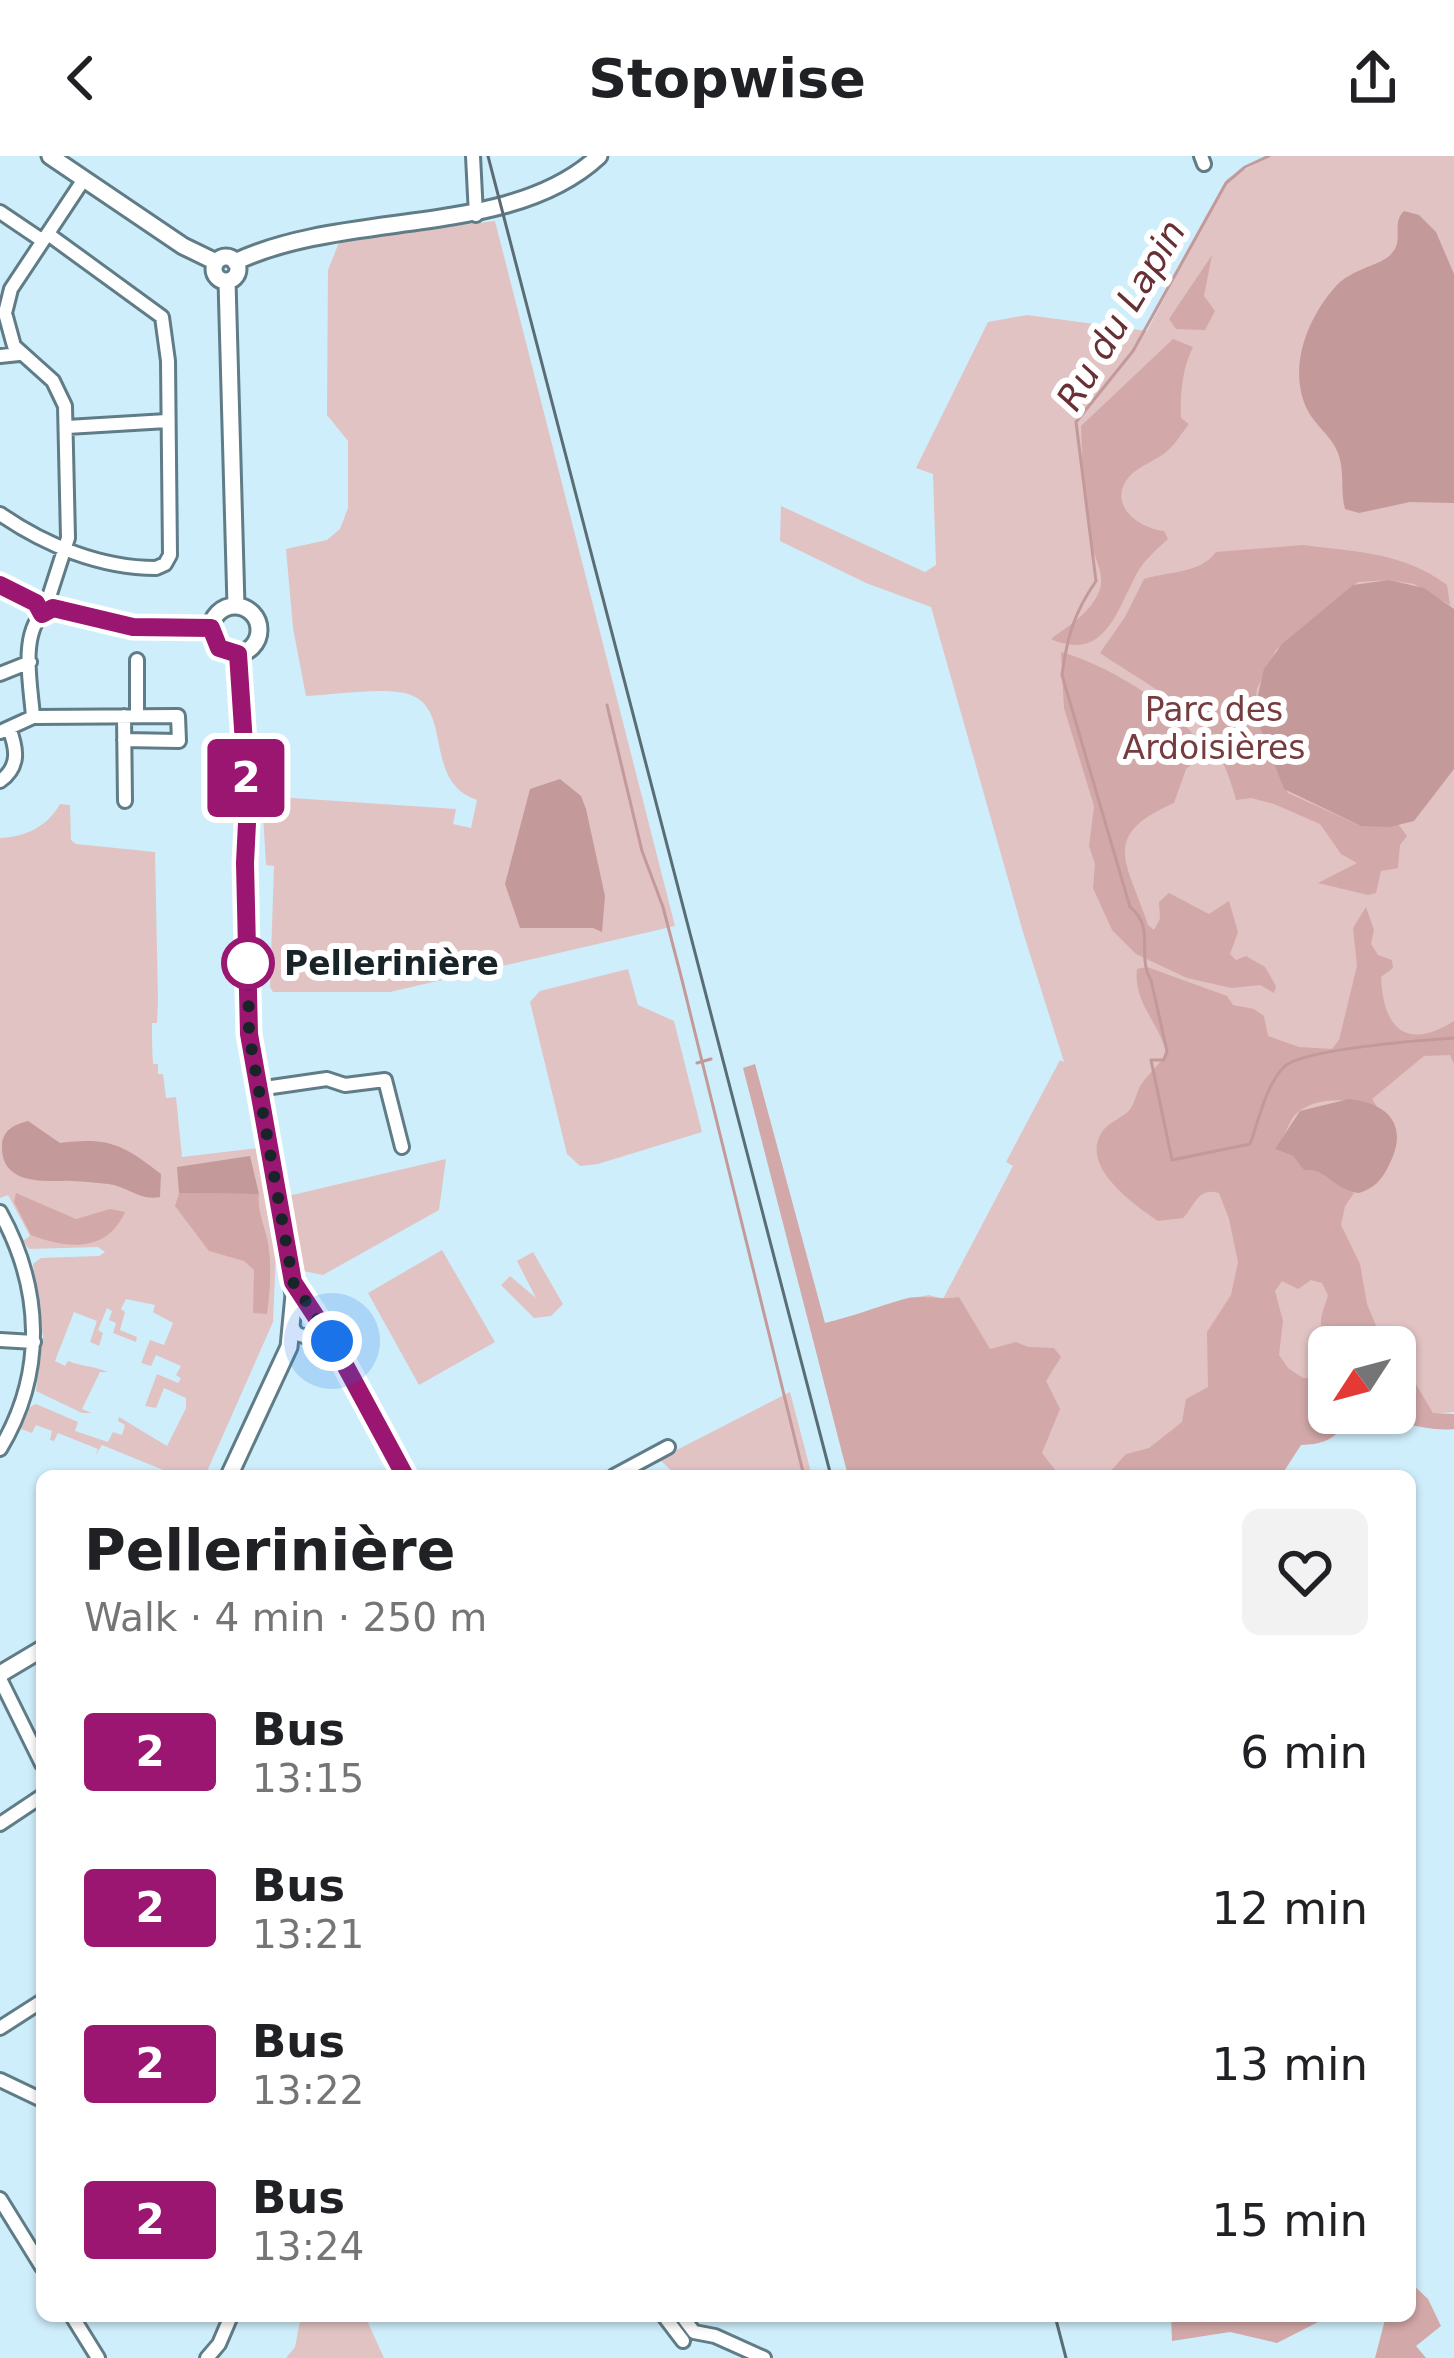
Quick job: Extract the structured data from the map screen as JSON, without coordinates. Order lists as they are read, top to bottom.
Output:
{
  "water": ["Ru du Lapin"],
  "parks": ["Parc des Ardoisières"],
  "places": ["Pellerinière"],
  "lines": ["bus line 2"],
  "north": "bottom left",
  "page": {
    "header": "Stopwise",
    "on_map": "2",
    "heading": ["Pellerinière", "Walk · 4 min · 250 m"],
    "list": [
      {
        "mark": "2",
        "name": "Bus",
        "note": "13:15",
        "value": "6 min"
      },
      {
        "mark": "2",
        "name": "Bus",
        "note": "13:21",
        "value": "12 min"
      },
      {
        "mark": "2",
        "name": "Bus",
        "note": "13:22",
        "value": "13 min"
      },
      {
        "mark": "2",
        "name": "Bus",
        "note": "13:24",
        "value": "15 min"
      }
    ]
  }
}
